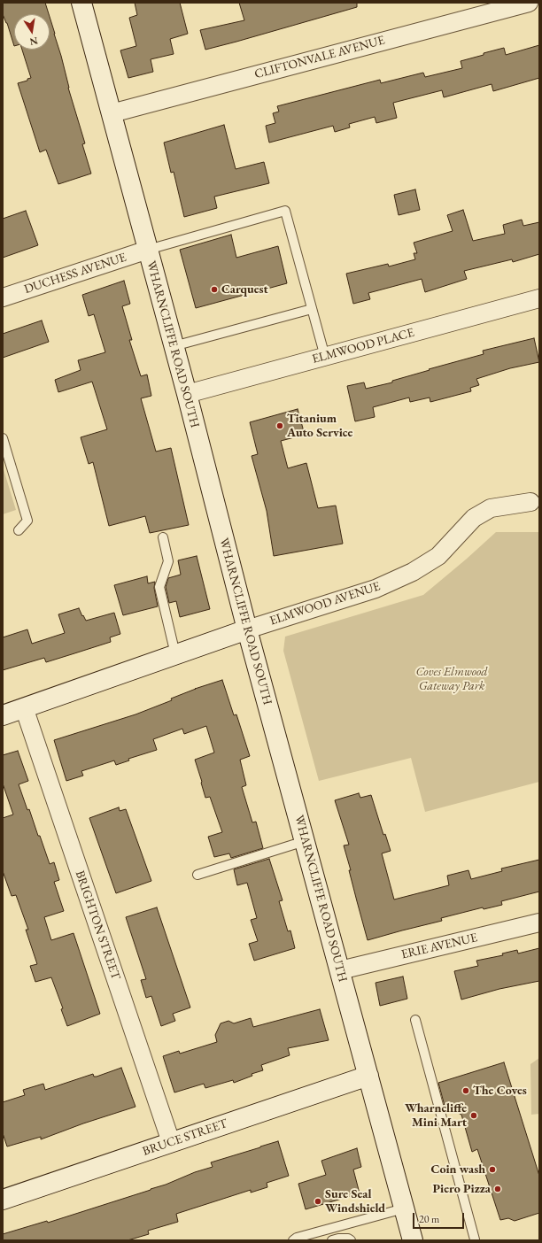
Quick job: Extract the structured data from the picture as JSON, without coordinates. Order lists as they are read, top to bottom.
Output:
{
  "streets": {
    "main road": ["WHARNCLIFFE ROAD SOUTH", "ELMWOOD AVENUE", "BRUCE STREET"],
    "street": [
      "CLIFTONVALE AVENUE",
      "DUCHESS AVENUE",
      "ELMWOOD PLACE",
      "BRIGHTON STREET",
      "ERIE AVENUE"
    ]
  },
  "crossings": [
    ["CLIFTONVALE AVENUE", "WHARNCLIFFE ROAD SOUTH"],
    ["DUCHESS AVENUE", "WHARNCLIFFE ROAD SOUTH"],
    ["WHARNCLIFFE ROAD SOUTH", "ELMWOOD PLACE"],
    ["WHARNCLIFFE ROAD SOUTH", "ELMWOOD AVENUE"],
    ["WHARNCLIFFE ROAD SOUTH", "ERIE AVENUE"],
    ["WHARNCLIFFE ROAD SOUTH", "BRUCE STREET"],
    ["ELMWOOD AVENUE", "BRIGHTON STREET"],
    ["BRIGHTON STREET", "BRUCE STREET"]
  ],
  "parks": ["Coves Elmwood Gateway Park"],
  "places": [
    "Carquest",
    "Titanium Auto Service",
    "The Coves",
    "Wharncliffe Mini Mart",
    "Coin wash",
    "Piero Pizza",
    "Sure Seal Windshield"
  ],
  "scale_bar": "20 m",
  "north": "bottom"
}
